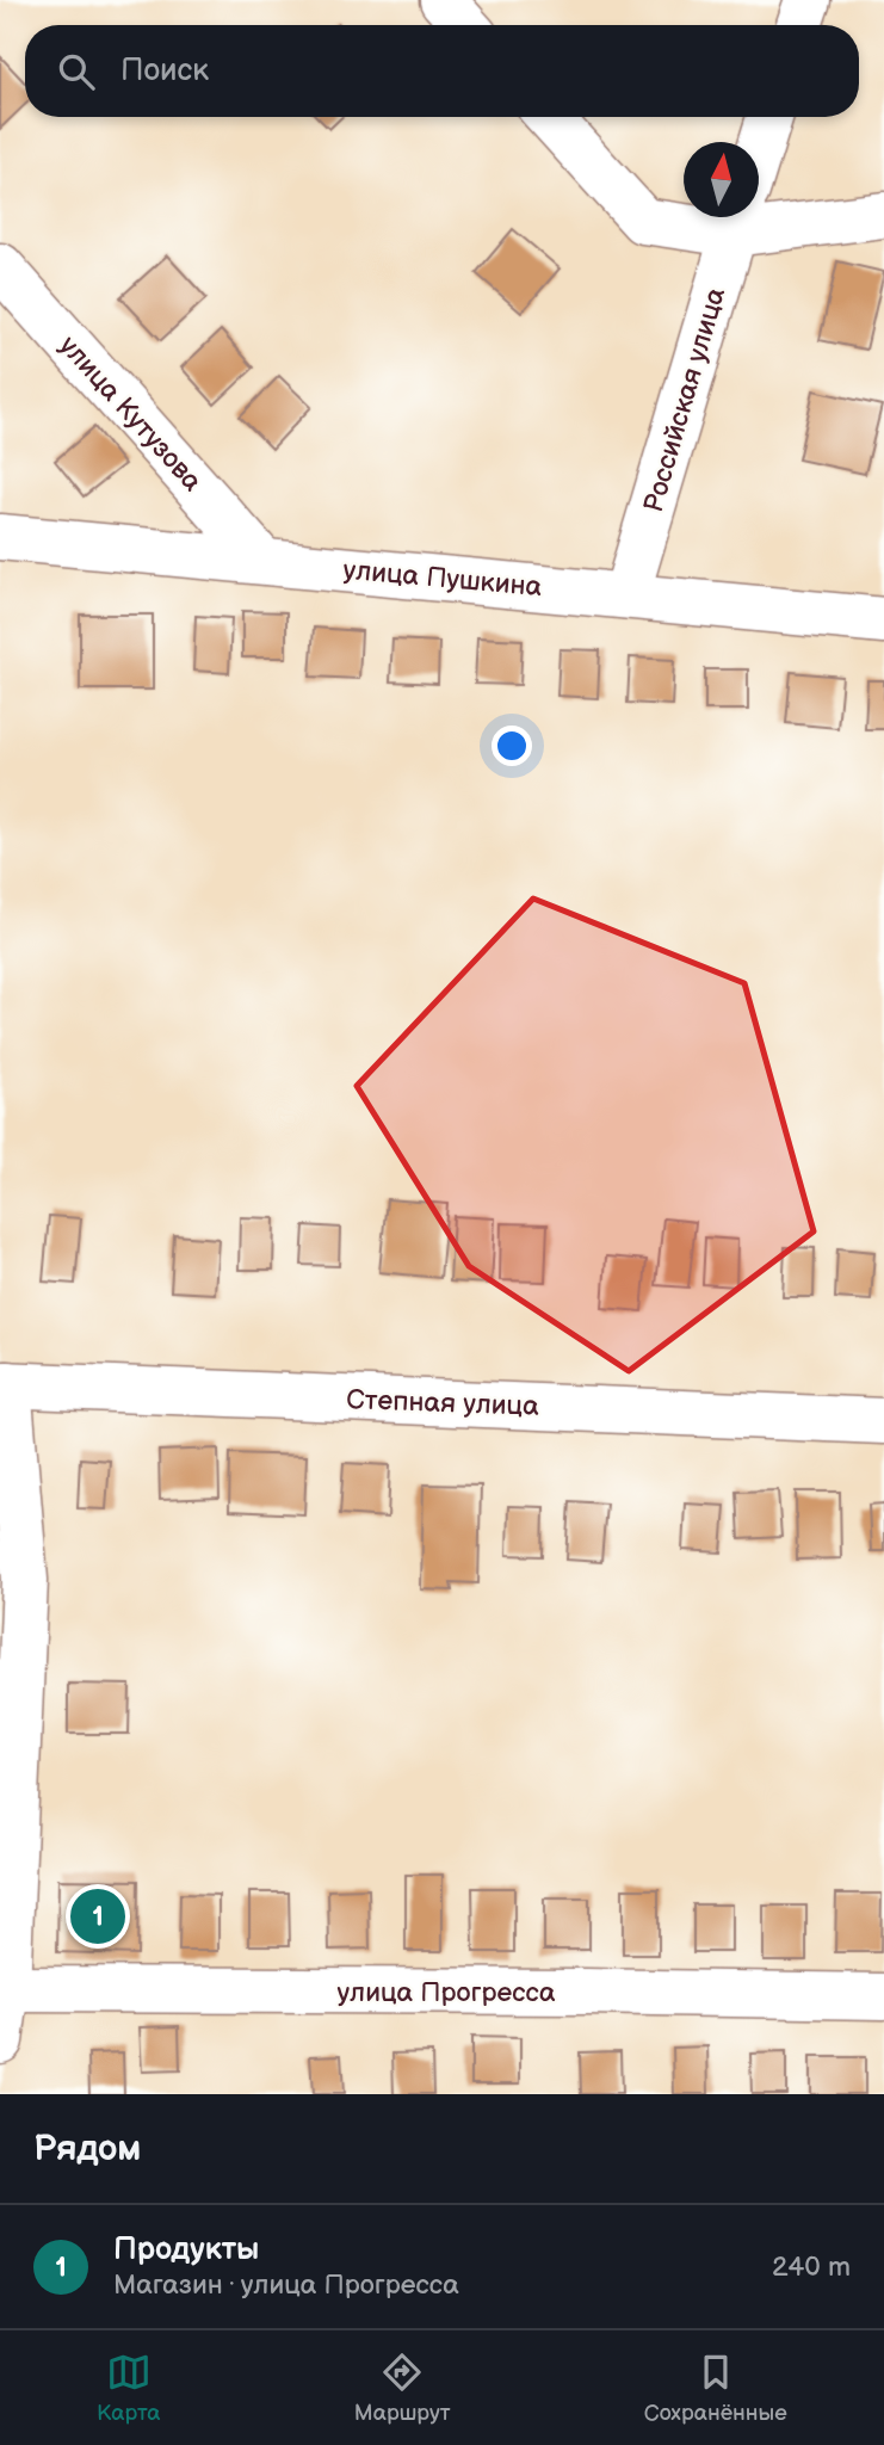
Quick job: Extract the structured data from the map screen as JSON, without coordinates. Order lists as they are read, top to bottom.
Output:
{
  "streets": {
    "street": [
      "Российская улица",
      "улица Кутузова",
      "улица Пушкина",
      "Степная улица",
      "улица Прогресса"
    ]
  },
  "crossings": [
    ["Российская улица", "улица Пушкина"],
    ["улица Кутузова", "улица Пушкина"]
  ],
  "north": "top",
  "page": {
    "search": "Поиск",
    "pins": "1",
    "heading": "Рядом",
    "list": [
      {
        "mark": "1",
        "name": "Продукты",
        "note": "Магазин · улица Прогресса",
        "value": "240 m"
      }
    ],
    "nav": ["Карта", "Маршрут", "Сохранённые"]
  }
}
